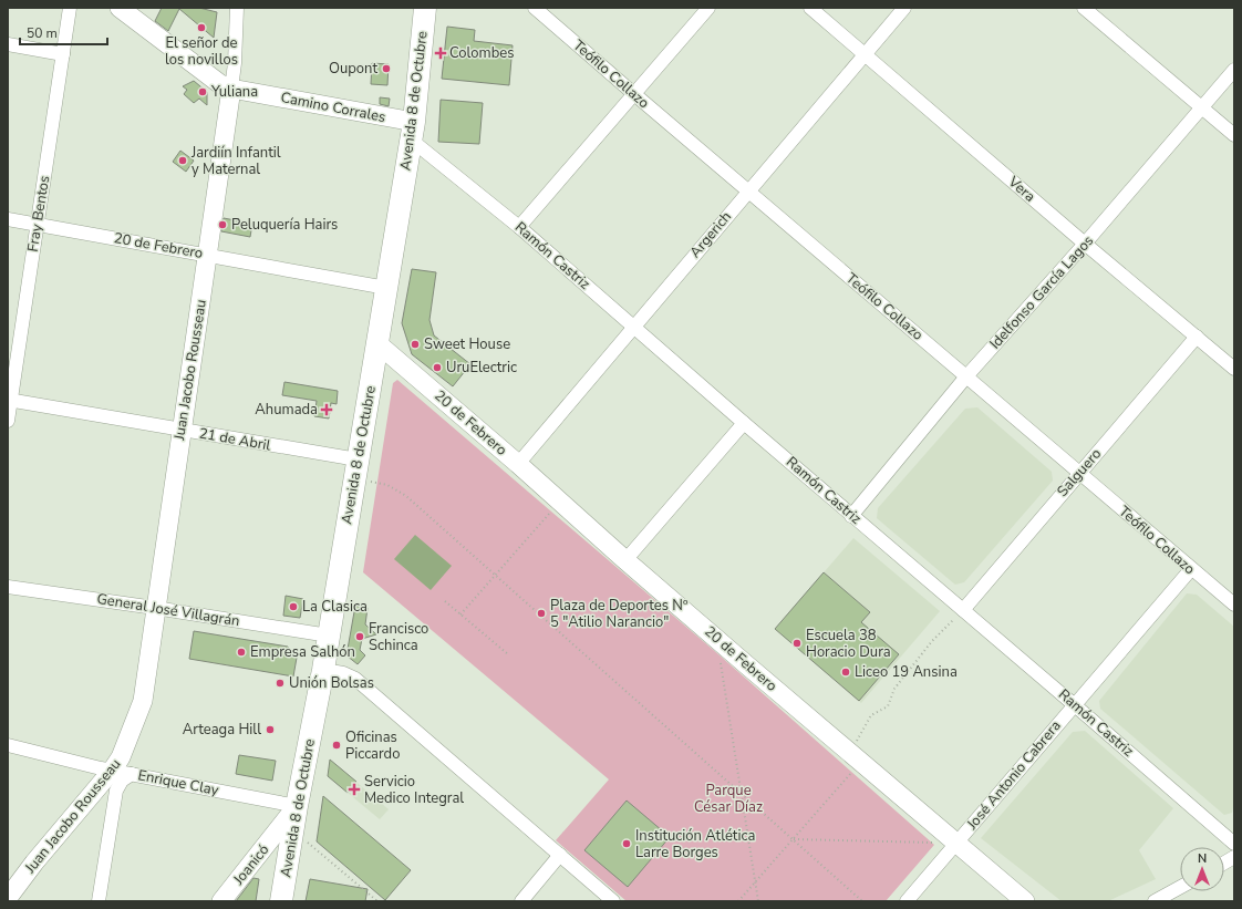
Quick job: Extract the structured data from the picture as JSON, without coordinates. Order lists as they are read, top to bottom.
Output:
{
  "streets": {
    "main road": ["Avenida 8 de Octubre"],
    "street": [
      "Teófilo Collazo",
      "Camino Corrales",
      "Vera",
      "Fray Bentos",
      "Argerich",
      "20 de Febrero",
      "Ramón Castriz",
      "Idelfonso García Lagos",
      "Juan Jacobo Rousseau",
      "21 de Abril",
      "Salguero",
      "General José Villagrán",
      "José Antonio Cabrera",
      "Enrique Clay",
      "Joanicó"
    ]
  },
  "crossings": [
    ["Teófilo Collazo", "Argerich"],
    ["Teófilo Collazo", "Idelfonso García Lagos"],
    ["Teófilo Collazo", "Salguero"],
    ["Teófilo Collazo", "José Antonio Cabrera"],
    ["Avenida 8 de Octubre", "Camino Corrales"],
    ["Avenida 8 de Octubre", "20 de Febrero"],
    ["Avenida 8 de Octubre", "Ramón Castriz"],
    ["Avenida 8 de Octubre", "21 de Abril"],
    ["Avenida 8 de Octubre", "General José Villagrán"],
    ["Avenida 8 de Octubre", "Enrique Clay"],
    ["Avenida 8 de Octubre", "Joanicó"],
    ["Camino Corrales", "Ramón Castriz"],
    ["Camino Corrales", "Juan Jacobo Rousseau"],
    ["Vera", "Argerich"],
    ["Vera", "Idelfonso García Lagos"],
    ["Vera", "Salguero"],
    ["Fray Bentos", "20 de Febrero"],
    ["Fray Bentos", "21 de Abril"],
    ["Argerich", "20 de Febrero"],
    ["Argerich", "Ramón Castriz"],
    ["20 de Febrero", "Juan Jacobo Rousseau"],
    ["20 de Febrero", "José Antonio Cabrera"],
    ["Ramón Castriz", "Idelfonso García Lagos"],
    ["Ramón Castriz", "Salguero"],
    ["Ramón Castriz", "José Antonio Cabrera"],
    ["Juan Jacobo Rousseau", "21 de Abril"],
    ["Juan Jacobo Rousseau", "General José Villagrán"],
    ["Juan Jacobo Rousseau", "Enrique Clay"],
    ["Enrique Clay", "Joanicó"]
  ],
  "parks": ["Parque César Díaz"],
  "places": {
    "other": [
      "El señor de los novillos",
      "Oupont",
      "Yuliana",
      "Jardiín Infantil y Maternal",
      "Peluquería Hairs",
      "Sweet House",
      "UruElectric",
      "La Clasica",
      "Plaza de Deportes Nº 5 \"Atilio Narancio\"",
      "Francisco Schinca",
      "Escuela 38 Horacio Dura",
      "Empresa Salhón",
      "Liceo 19 Ansina",
      "Unión Bolsas",
      "Arteaga Hill",
      "Oficinas Piccardo",
      "Institución Atlética Larre Borges"
    ],
    "health": ["Colombes", "Ahumada", "Servicio Medico Integral"]
  },
  "scale_bar": "50 m",
  "north": "top"
}
